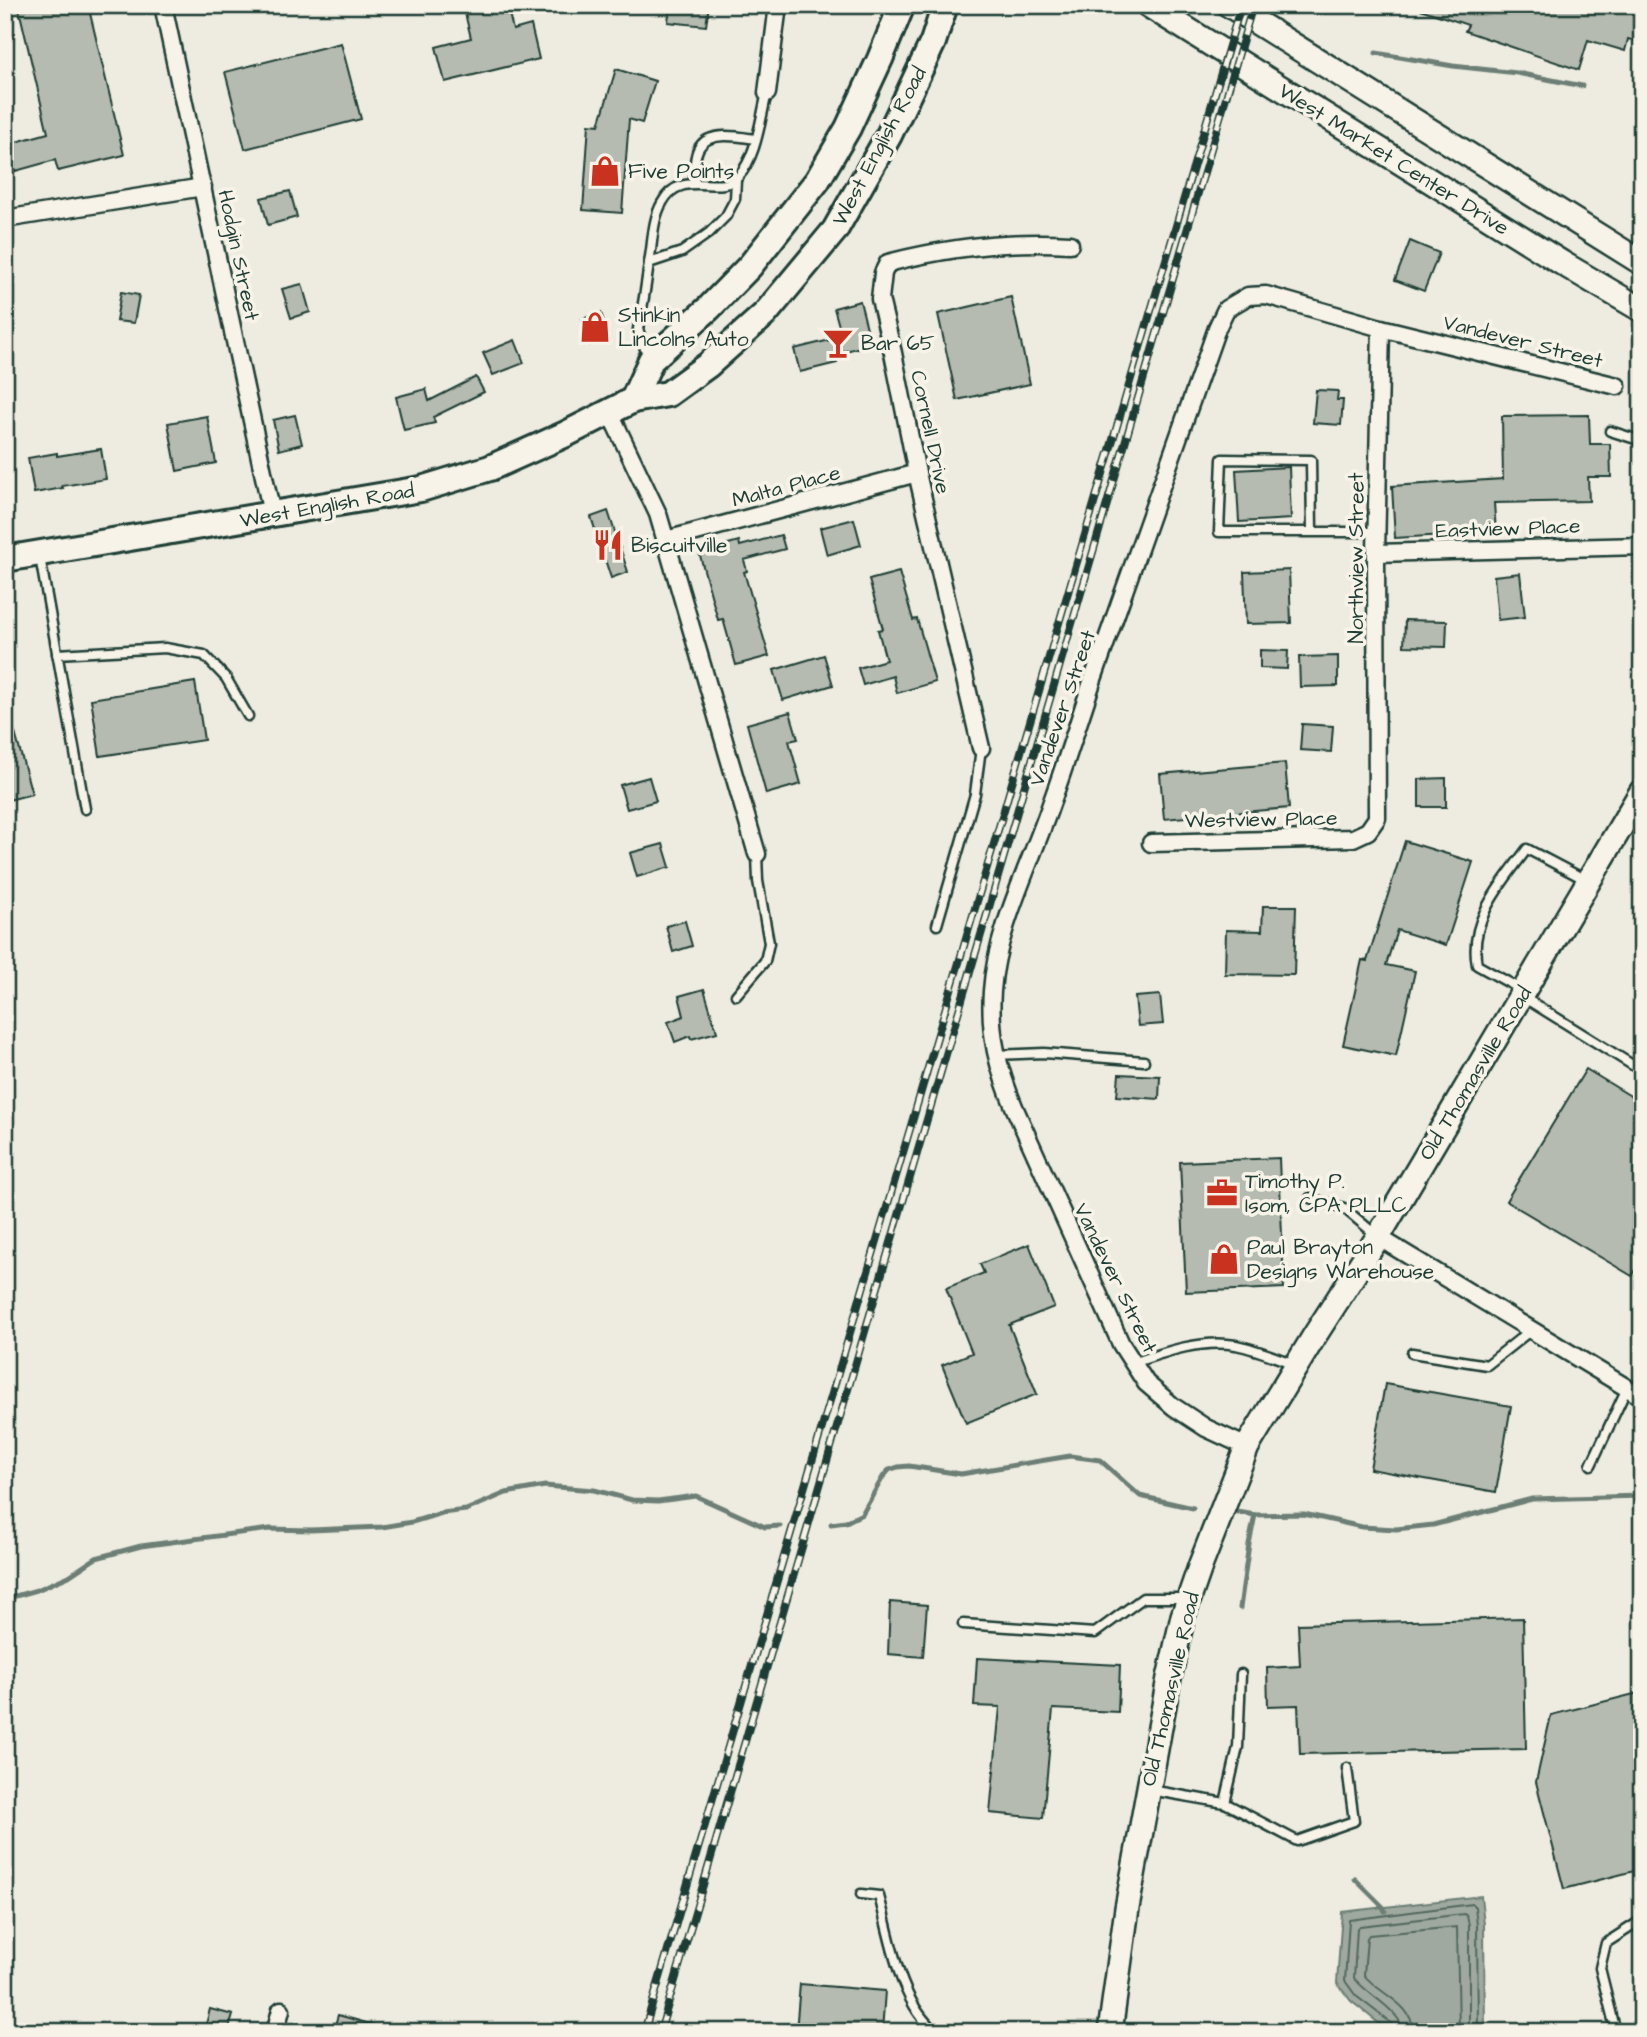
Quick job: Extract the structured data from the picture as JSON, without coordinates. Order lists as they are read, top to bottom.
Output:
{
  "streets": {
    "main road": ["West English Road"],
    "street": [
      "West Market Center Drive",
      "Hodgin Street",
      "Vandever Street",
      "Cornell Drive",
      "Malta Place",
      "Eastview Place",
      "Northview Street",
      "Westview Place",
      "Old Thomasville Road"
    ]
  },
  "crossings": [
    ["West English Road", "Hodgin Street"],
    ["Vandever Street", "Northview Street"],
    ["Vandever Street", "Old Thomasville Road"],
    ["Cornell Drive", "Malta Place"],
    ["Eastview Place", "Northview Street"],
    ["Northview Street", "Westview Place"]
  ],
  "places": {
    "shop": ["Five Points", "Stinkin Lincolns Auto", "Paul Brayton Designs Warehouse"],
    "bar": ["Bar 65"],
    "restaurant": ["Biscuitville"],
    "office": ["Timothy P. Isom, CPA PLLC"]
  }
}
